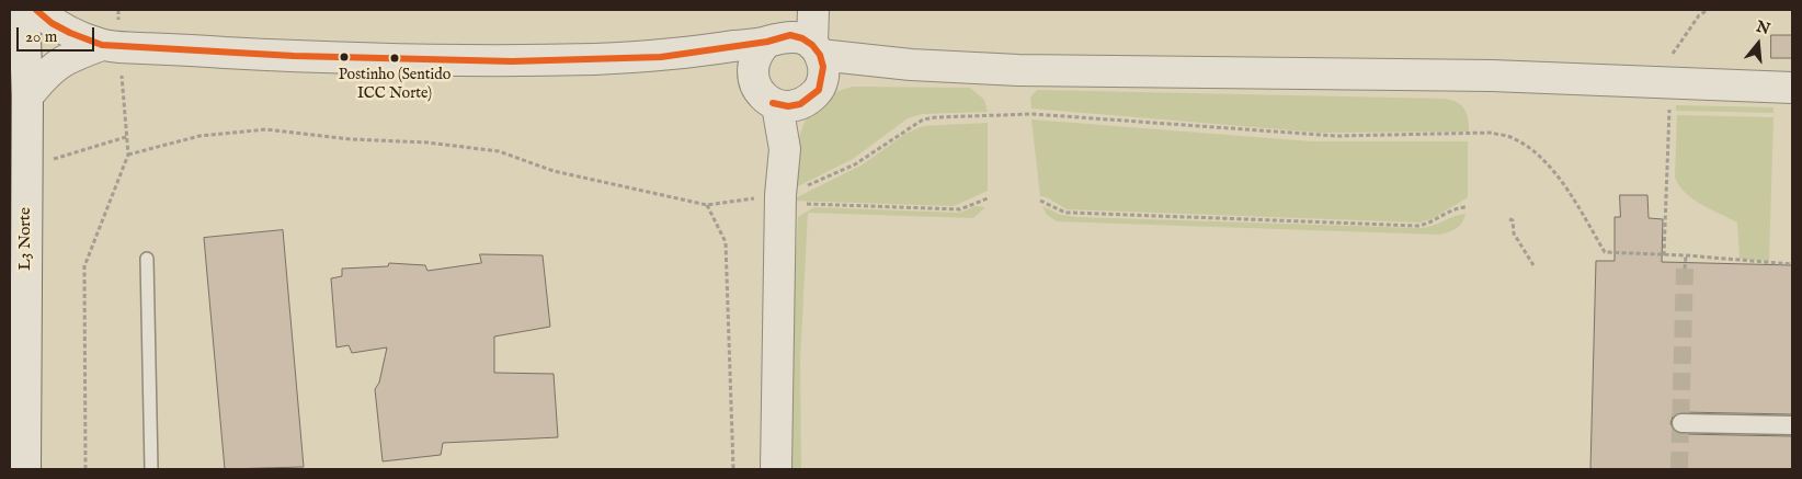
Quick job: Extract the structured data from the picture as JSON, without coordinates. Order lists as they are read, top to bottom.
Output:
{
  "streets": {
    "street": ["L3 Norte"]
  },
  "places": ["Postinho (Sentido ICC Norte)"],
  "scale_bar": "20 m",
  "north": "top"
}
